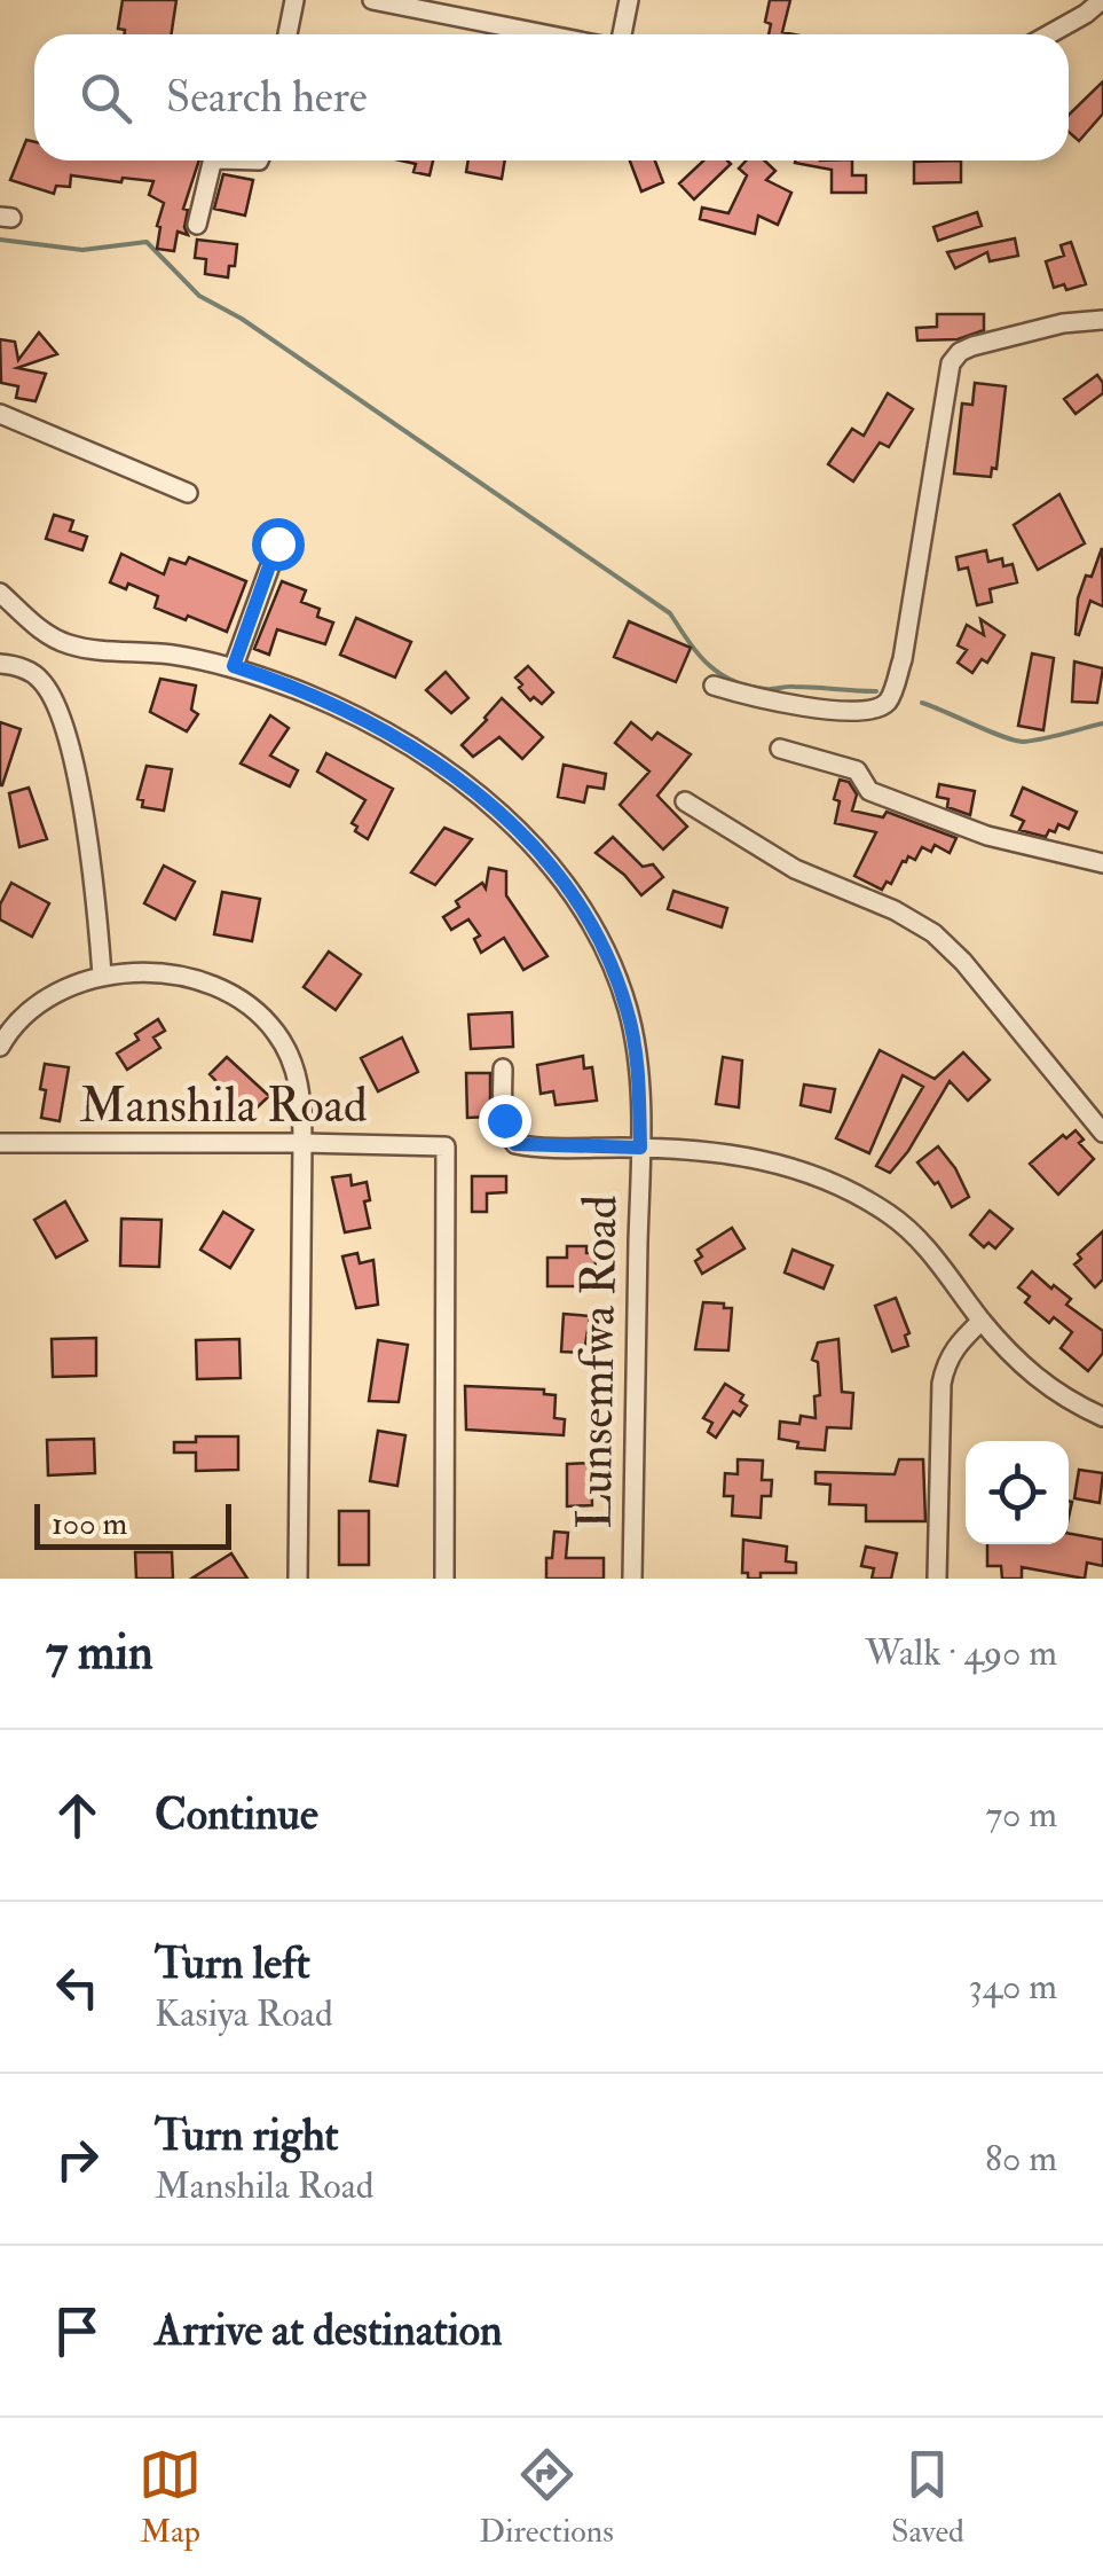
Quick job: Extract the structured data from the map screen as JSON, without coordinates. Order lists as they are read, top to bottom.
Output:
{
  "streets": {
    "street": ["Manshila Road", "Lunsemfwa Road"]
  },
  "scale_bar": "100 m",
  "page": {
    "search": "Search here",
    "scale": "100 m",
    "heading": ["7 min", "Walk · 490 m"],
    "list": [
      ["Continue", "70 m"],
      ["Turn left", "Kasiya Road", "340 m"],
      ["Turn right", "Manshila Road", "80 m"],
      "Arrive at destination"
    ],
    "nav": ["Map", "Directions", "Saved"]
  }
}
